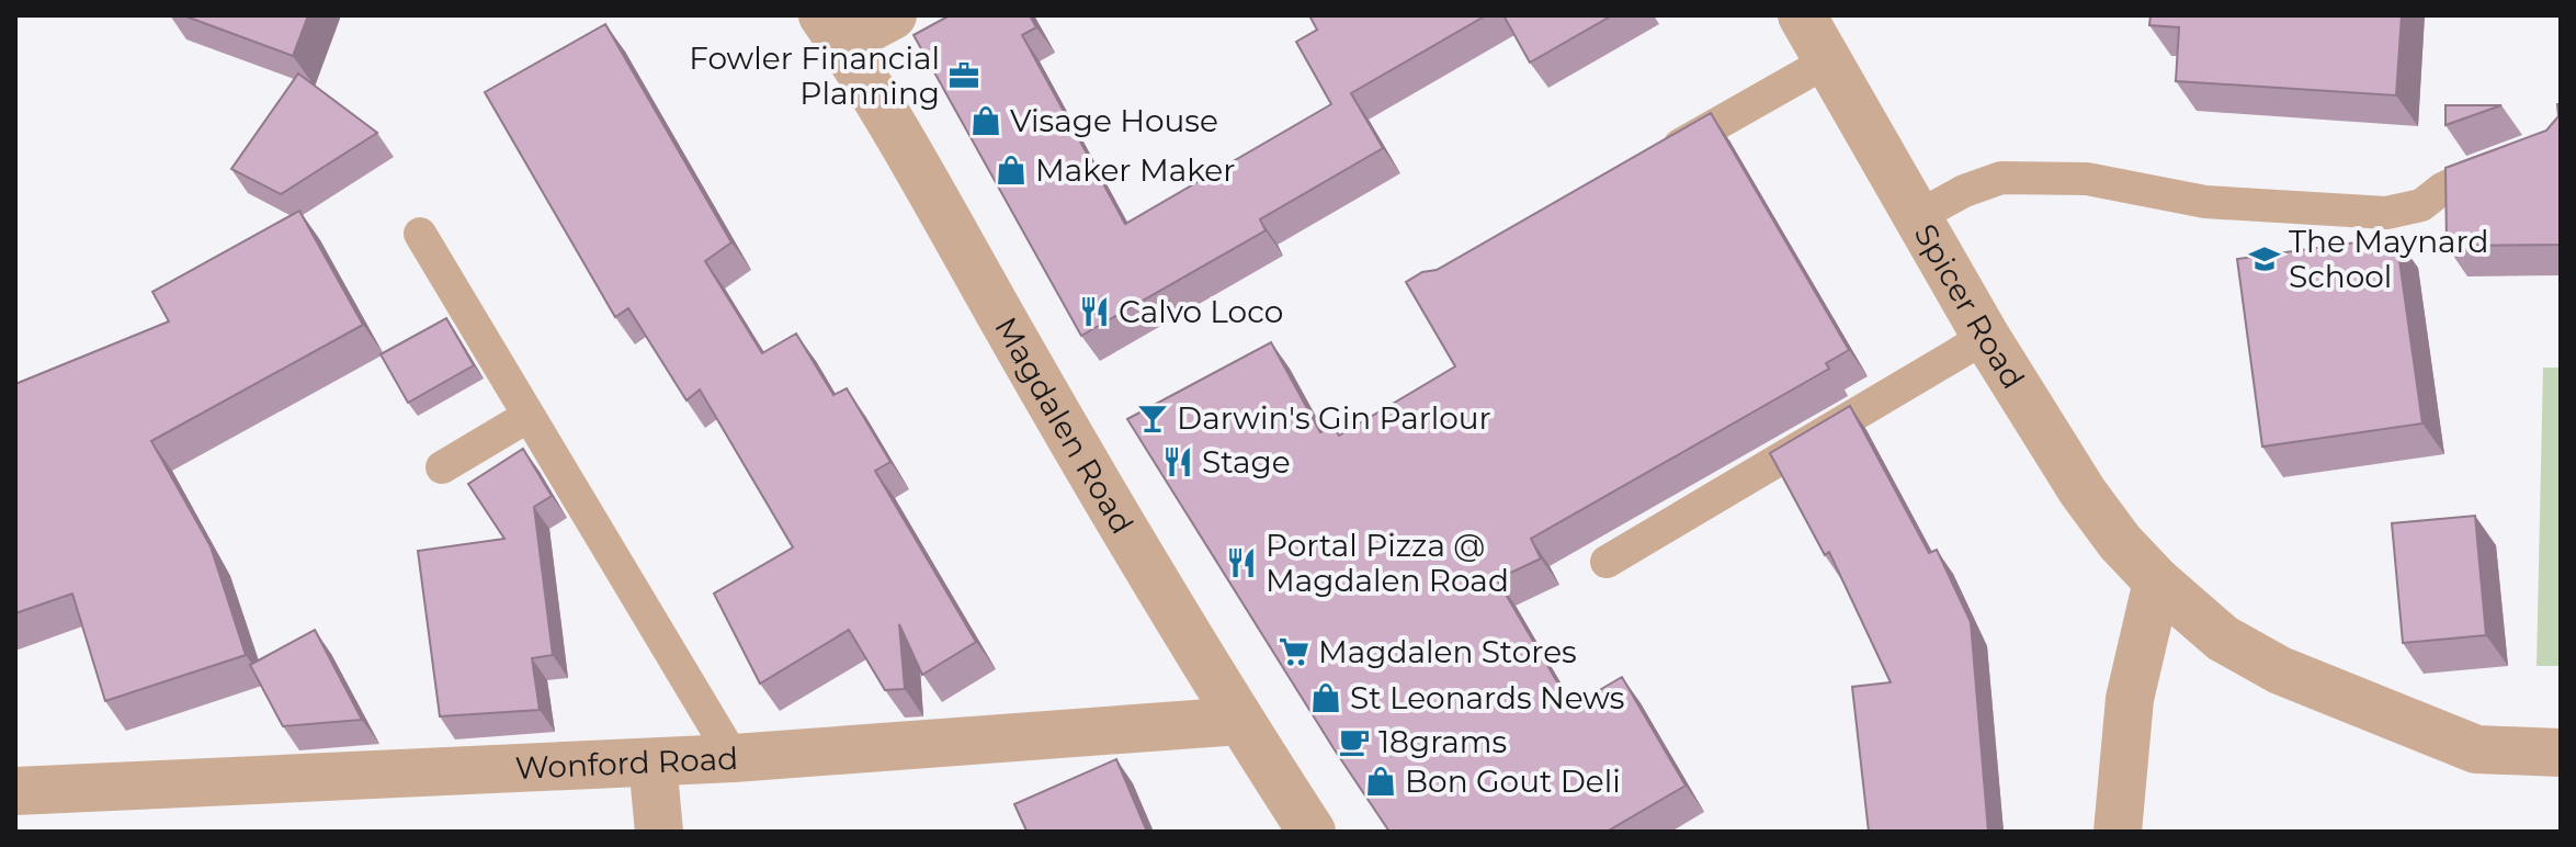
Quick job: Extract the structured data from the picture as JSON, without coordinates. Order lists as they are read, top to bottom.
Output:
{
  "streets": {
    "street": ["Spicer Road", "Magdalen Road", "Wonford Road"]
  },
  "crossings": [
    ["Magdalen Road", "Wonford Road"]
  ],
  "places": {
    "office": ["Fowler Financial Planning"],
    "shop": [
      "Visage House",
      "Maker Maker",
      "St Leonards News",
      "Bon Gout Deli"
    ],
    "school or university": ["The Maynard School"],
    "restaurant": ["Calvo Loco", "Stage", "Portal Pizza @ Magdalen Road"],
    "bar": ["Darwin's Gin Parlour"],
    "supermarket": ["Magdalen Stores"],
    "cafe": ["18grams"]
  }
}
